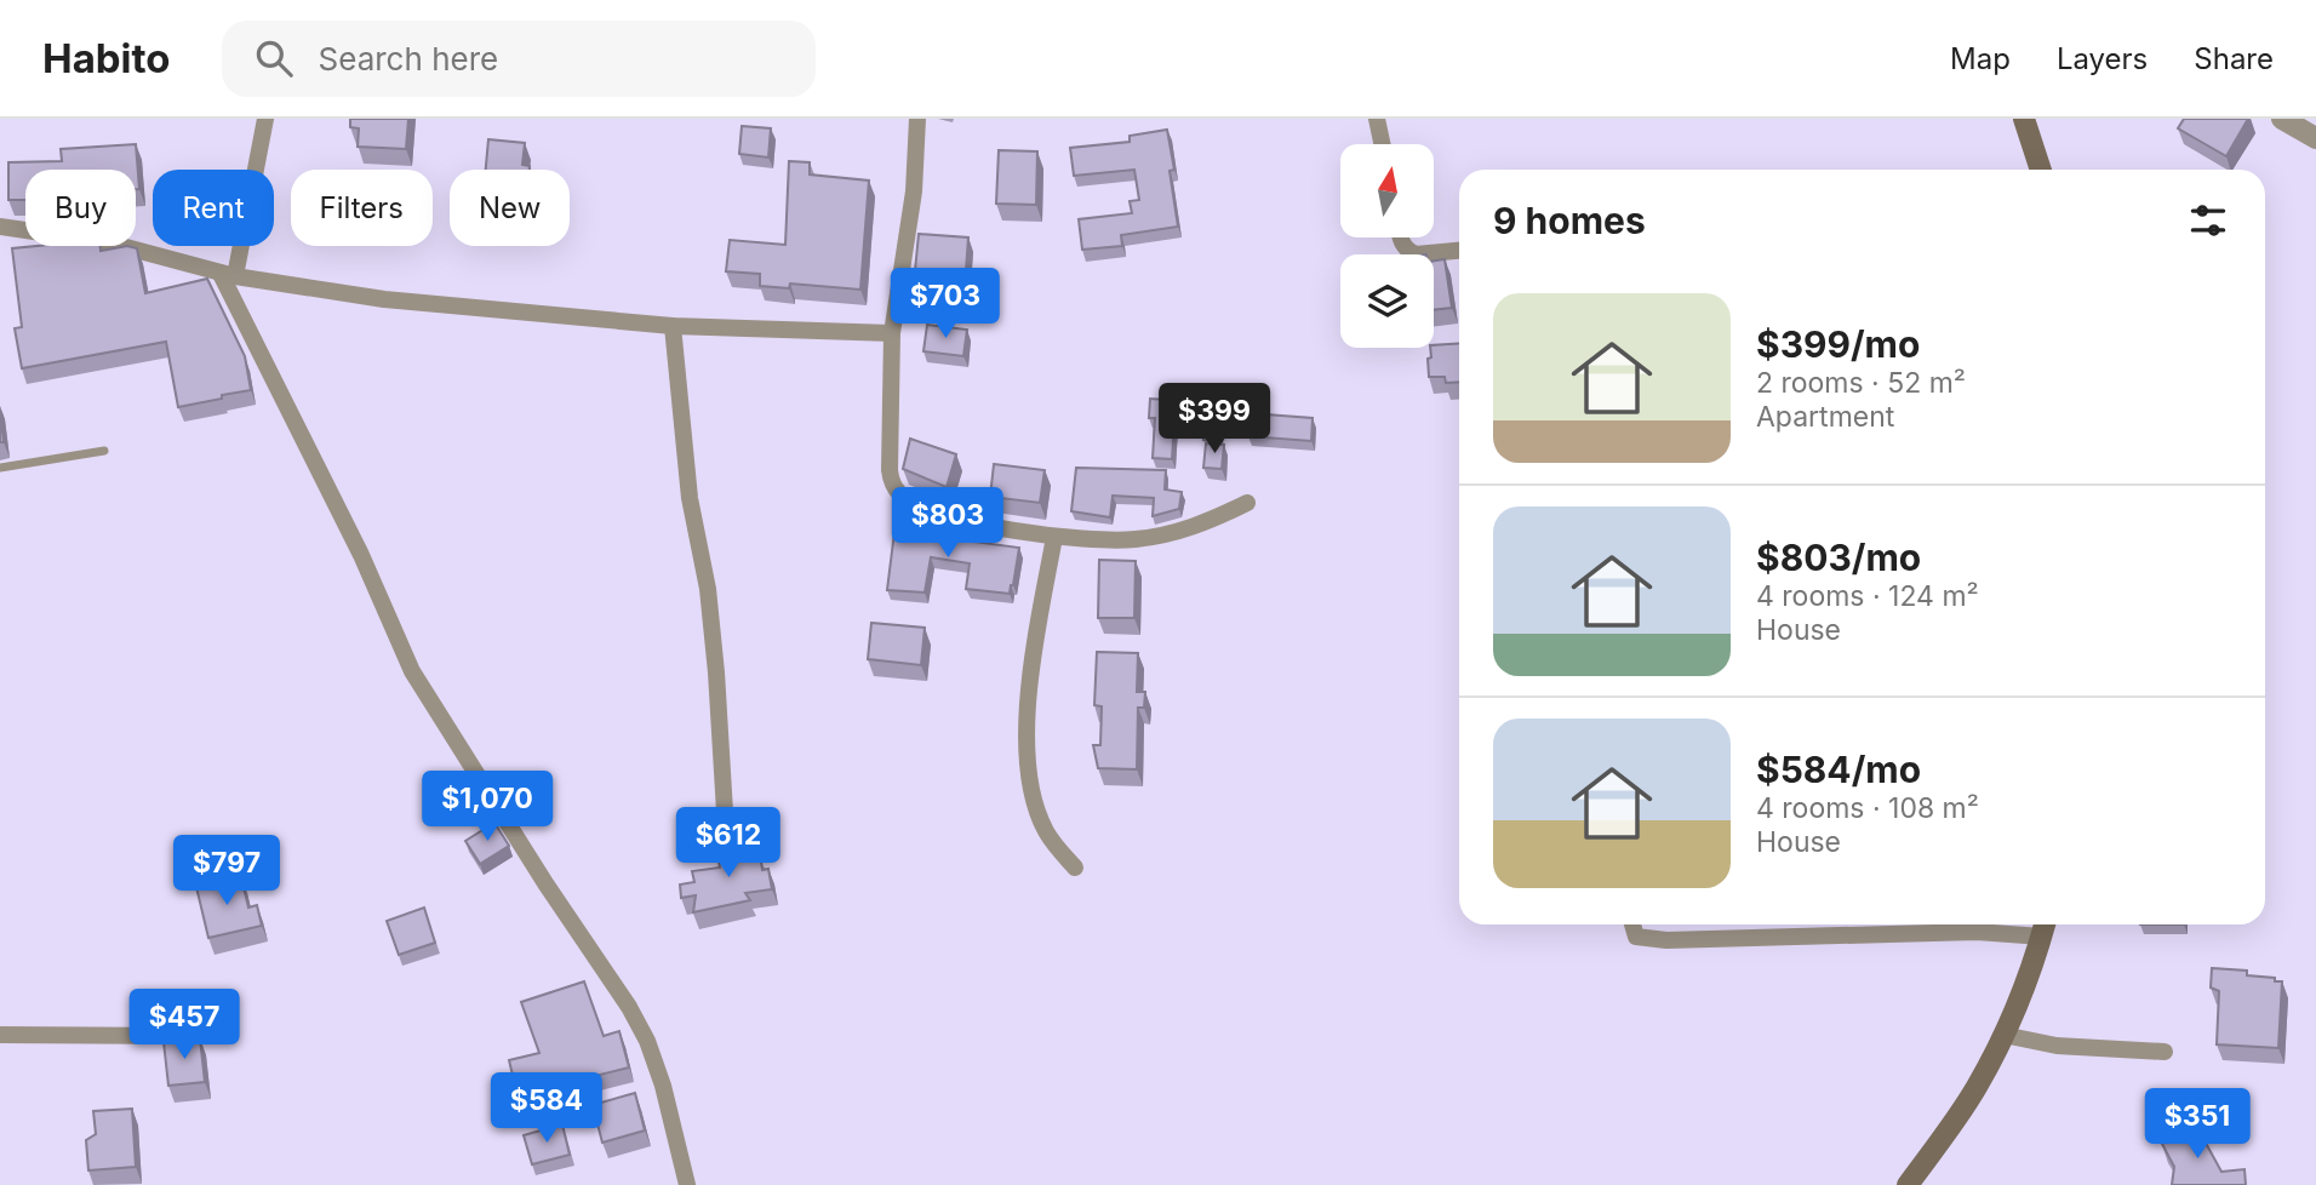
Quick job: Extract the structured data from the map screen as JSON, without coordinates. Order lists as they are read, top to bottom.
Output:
{
  "north": "top",
  "page": {
    "header": "Habito",
    "search": "Search here",
    "nav": ["Map", "Layers", "Share"],
    "chip": [
      "Buy",
      "Rent",
      "Filters",
      "New"
    ],
    "heading": "9 homes",
    "price": [
      "$703",
      "$399",
      "$803",
      "$1,070",
      "$612",
      "$797",
      "$457",
      "$584",
      "$351"
    ],
    "list": [
      {
        "name": "$399/mo",
        "note": "2 rooms · 52 m² · Apartment"
      },
      {
        "name": "$803/mo",
        "note": "4 rooms · 124 m² · House"
      },
      {
        "name": "$584/mo",
        "note": "4 rooms · 108 m² · House"
      }
    ]
  }
}
